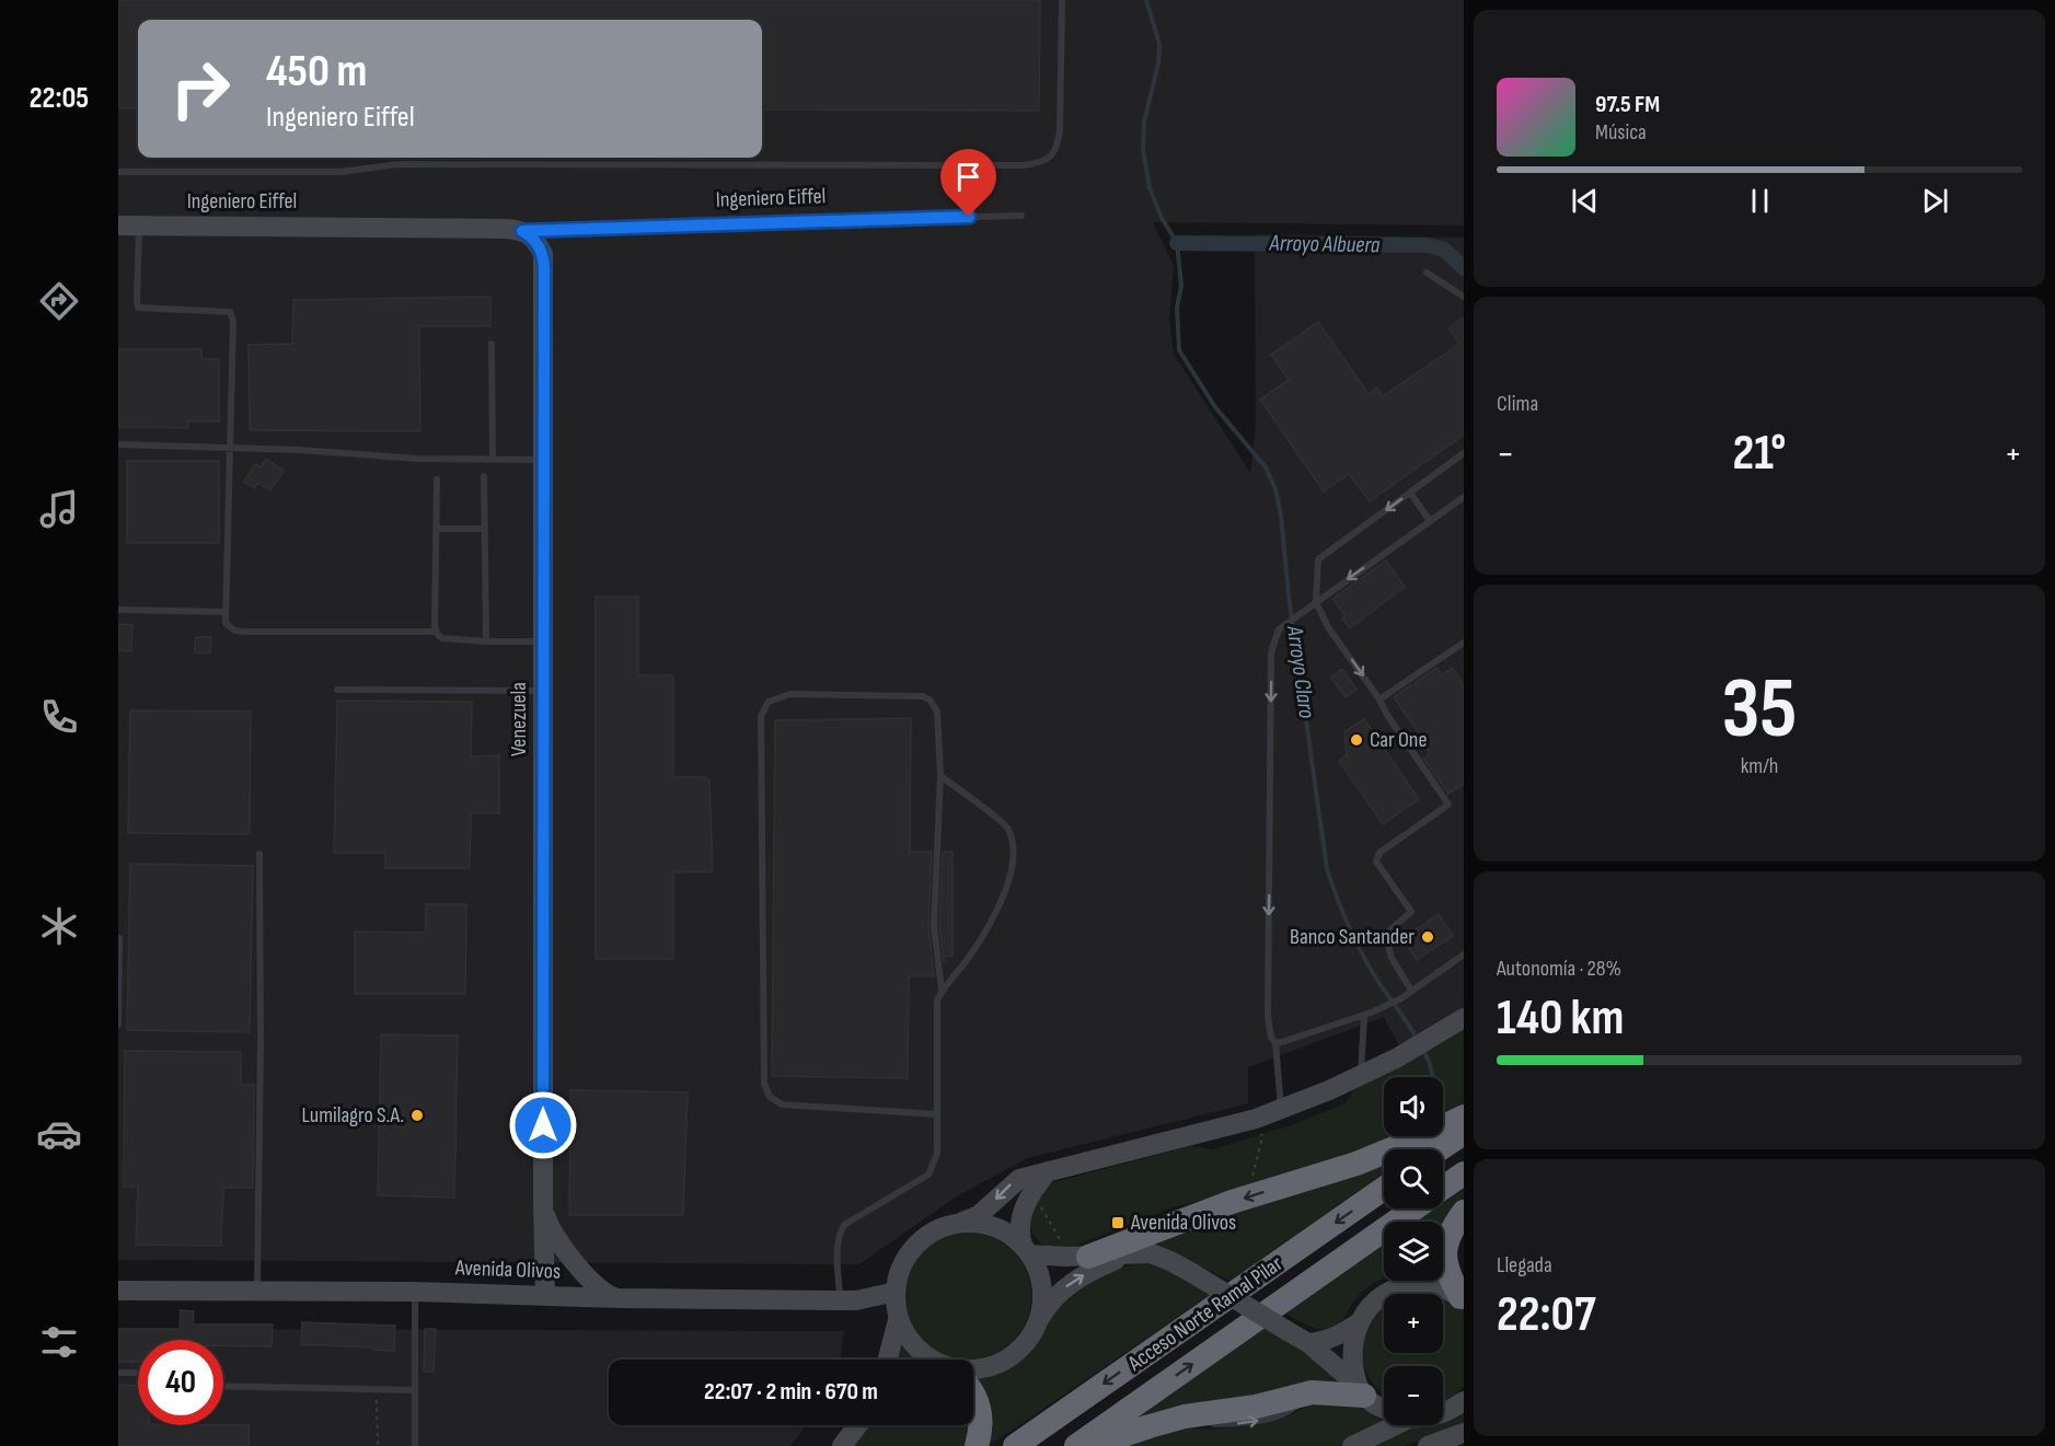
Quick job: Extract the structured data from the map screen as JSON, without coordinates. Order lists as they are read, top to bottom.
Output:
{
  "streets": {
    "highway": ["Acceso Norte Ramal Pilar"],
    "street": ["Ingeniero Eiffel", "Venezuela", "Avenida Olivos"]
  },
  "crossings": [
    ["Ingeniero Eiffel", "Venezuela"],
    ["Venezuela", "Avenida Olivos"]
  ],
  "water": ["Arroyo Albuera", "Arroyo Claro"],
  "places": {
    "other": ["Car One", "Banco Santander", "Lumilagro S.A."],
    "transit": ["Avenida Olivos"]
  },
  "page": {
    "tabs": "22:05",
    "turn": ["450 m", "Ingeniero Eiffel"],
    "song": ["97.5 FM", "Música"],
    "tile": [
      "Clima",
      ["35", "km/h"],
      ["Autonomía · 28%", "140 km"],
      ["Llegada", "22:07"]
    ],
    "heat": ["−", "21°", "+"],
    "map_buttons": ["+", "−"],
    "limit": "40",
    "trip": "22:07 · 2 min · 670 m"
  }
}
